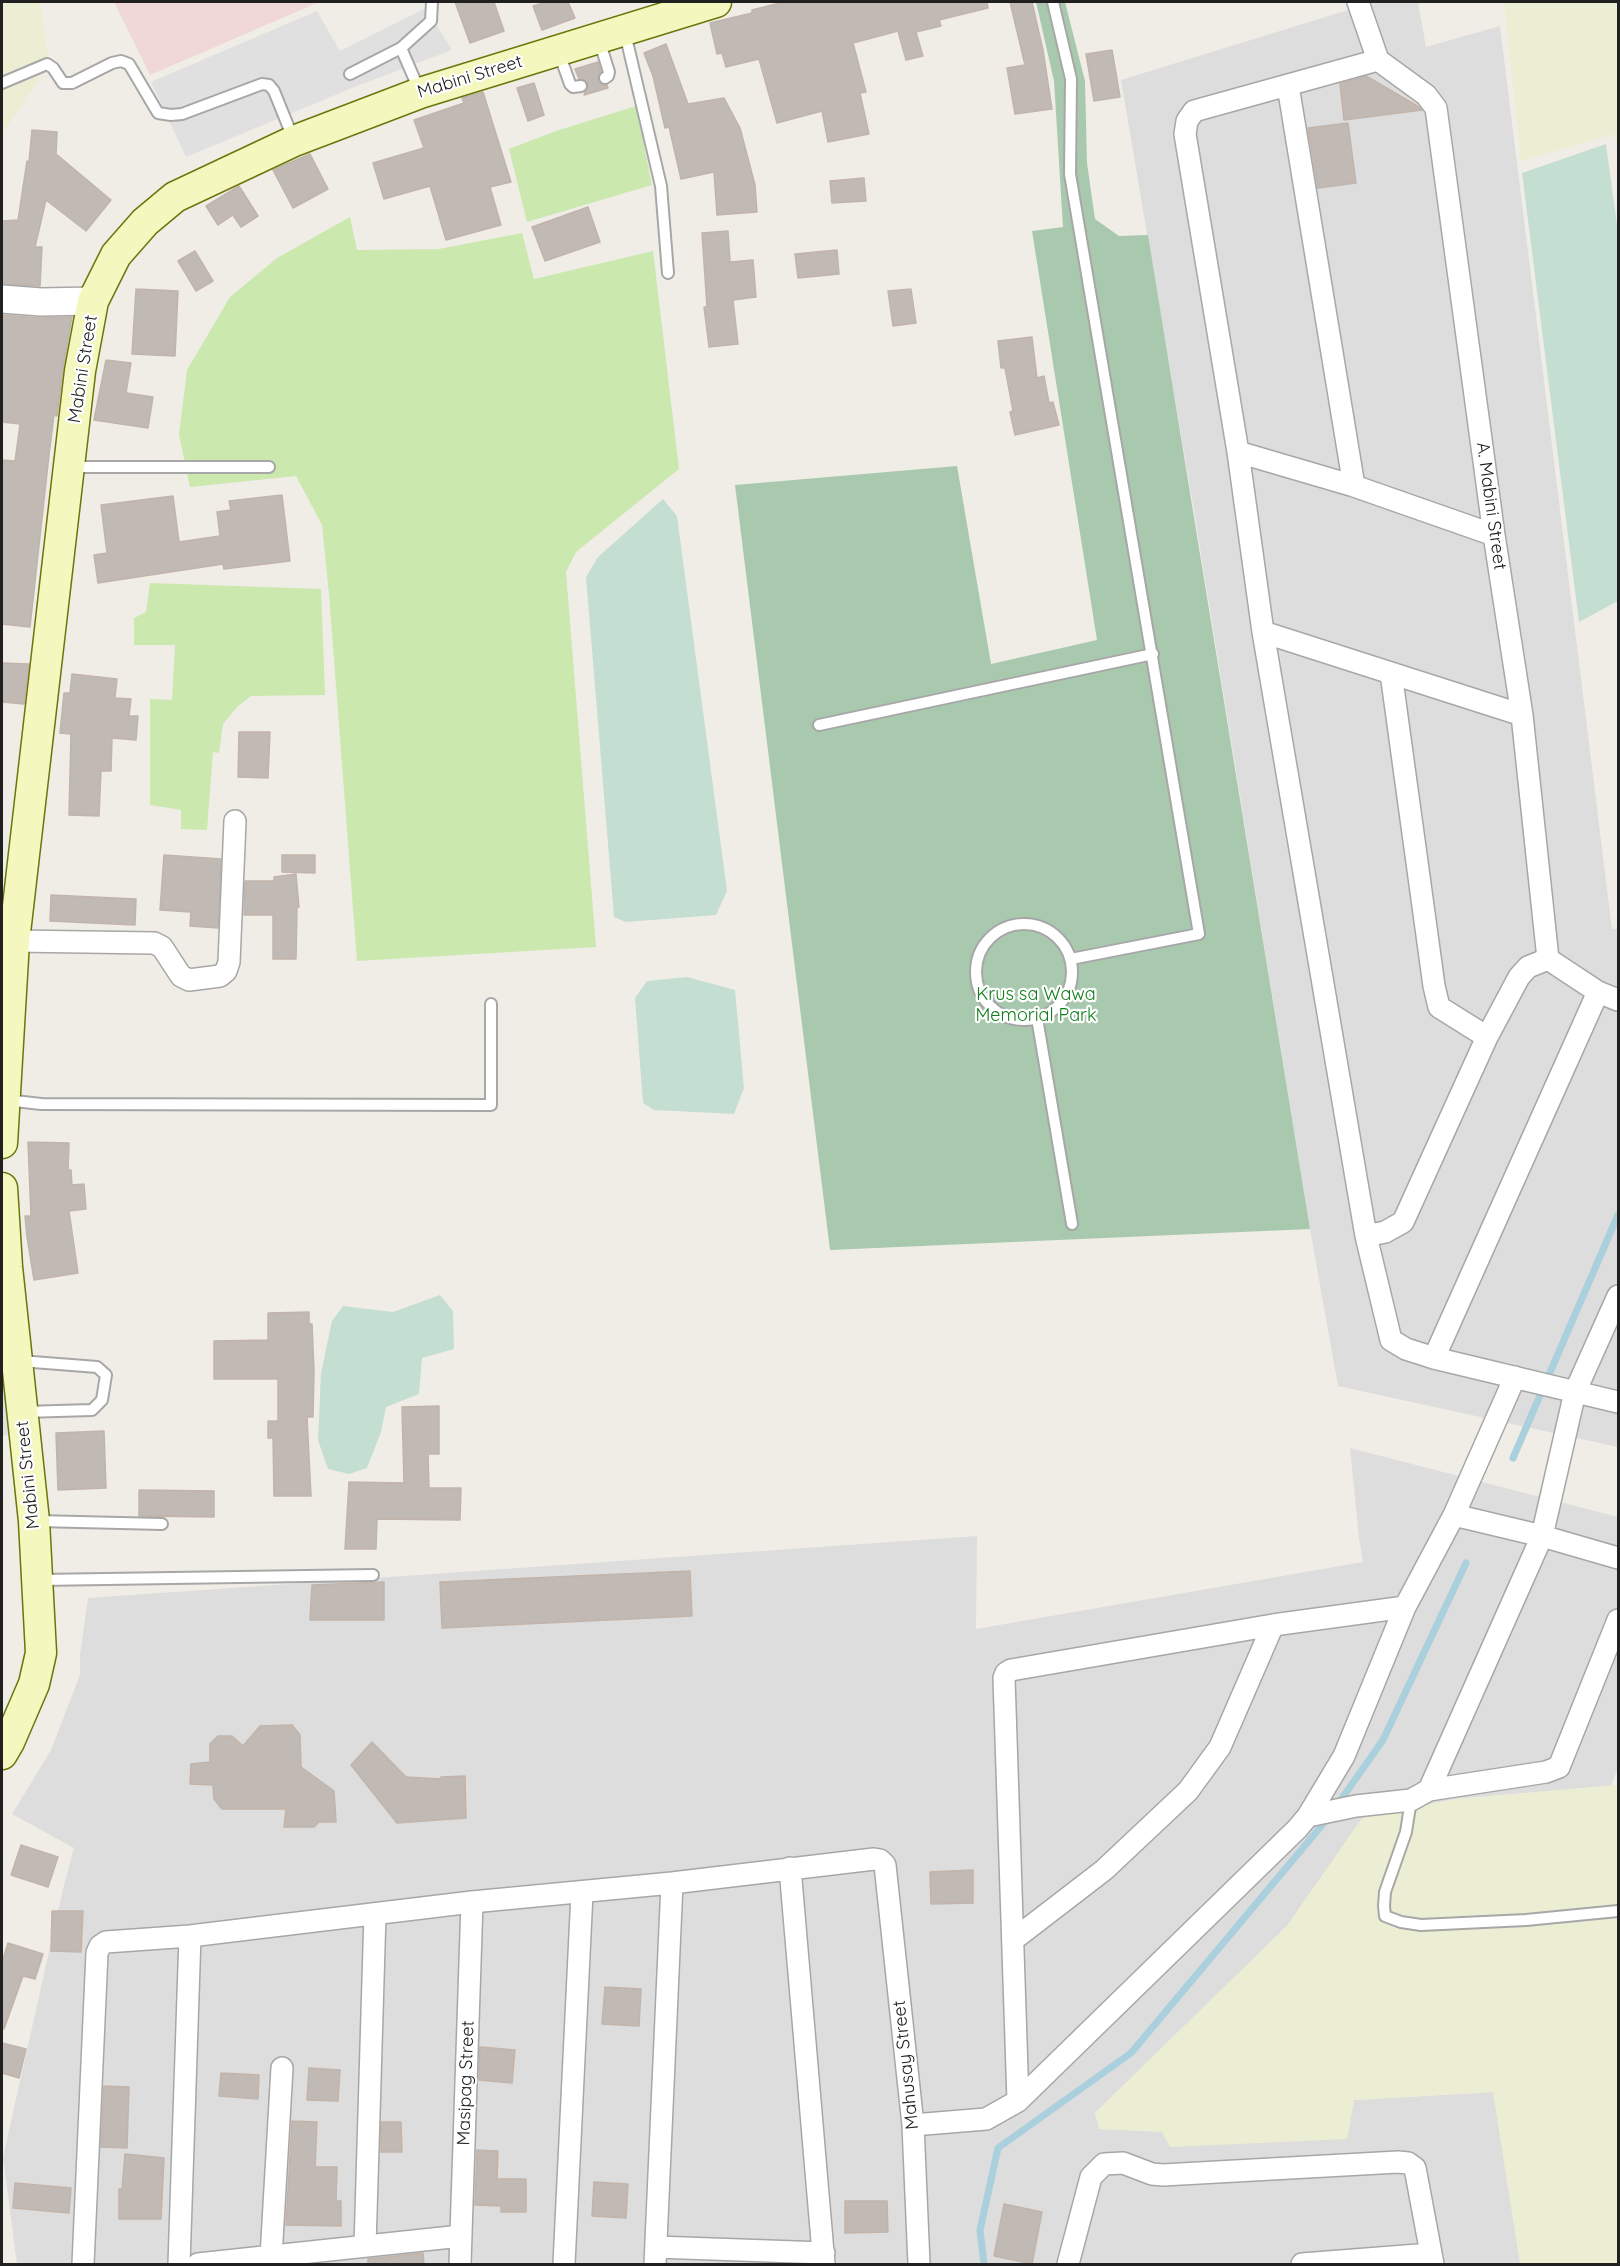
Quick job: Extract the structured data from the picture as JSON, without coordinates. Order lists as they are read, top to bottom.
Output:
{
  "streets": {
    "main road": ["Mabini Street"],
    "street": ["A. Mabini Street", "Mahusay Street", "Masipag Street"]
  },
  "parks": ["Krus sa Wawa Memorial Park"]
}
